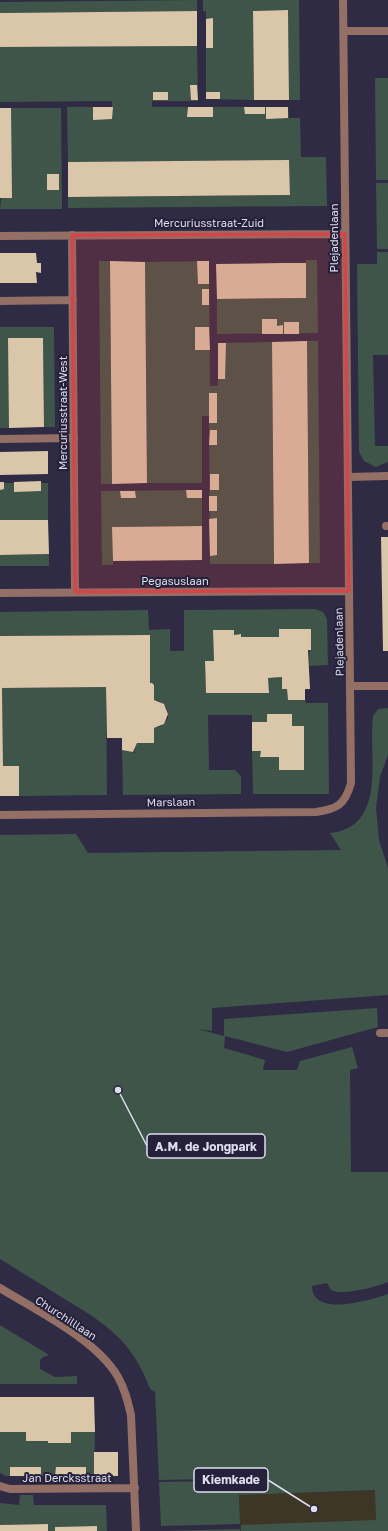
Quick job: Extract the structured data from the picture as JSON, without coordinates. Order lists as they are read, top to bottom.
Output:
{
  "streets": {
    "street": [
      "Mercuriusstraat-Zuid",
      "Plejadenlaan",
      "Mercuriusstraat-West",
      "Pegasuslaan",
      "Marslaan",
      "Churchilllaan",
      "Jan Dercksstraat"
    ]
  },
  "crossings": [
    ["Mercuriusstraat-Zuid", "Plejadenlaan"],
    ["Mercuriusstraat-Zuid", "Mercuriusstraat-West"],
    ["Plejadenlaan", "Pegasuslaan"],
    ["Plejadenlaan", "Marslaan"],
    ["Mercuriusstraat-West", "Pegasuslaan"],
    ["Churchilllaan", "Jan Dercksstraat"]
  ],
  "places": ["A.M. de Jongpark", "Kiemkade"]
}
